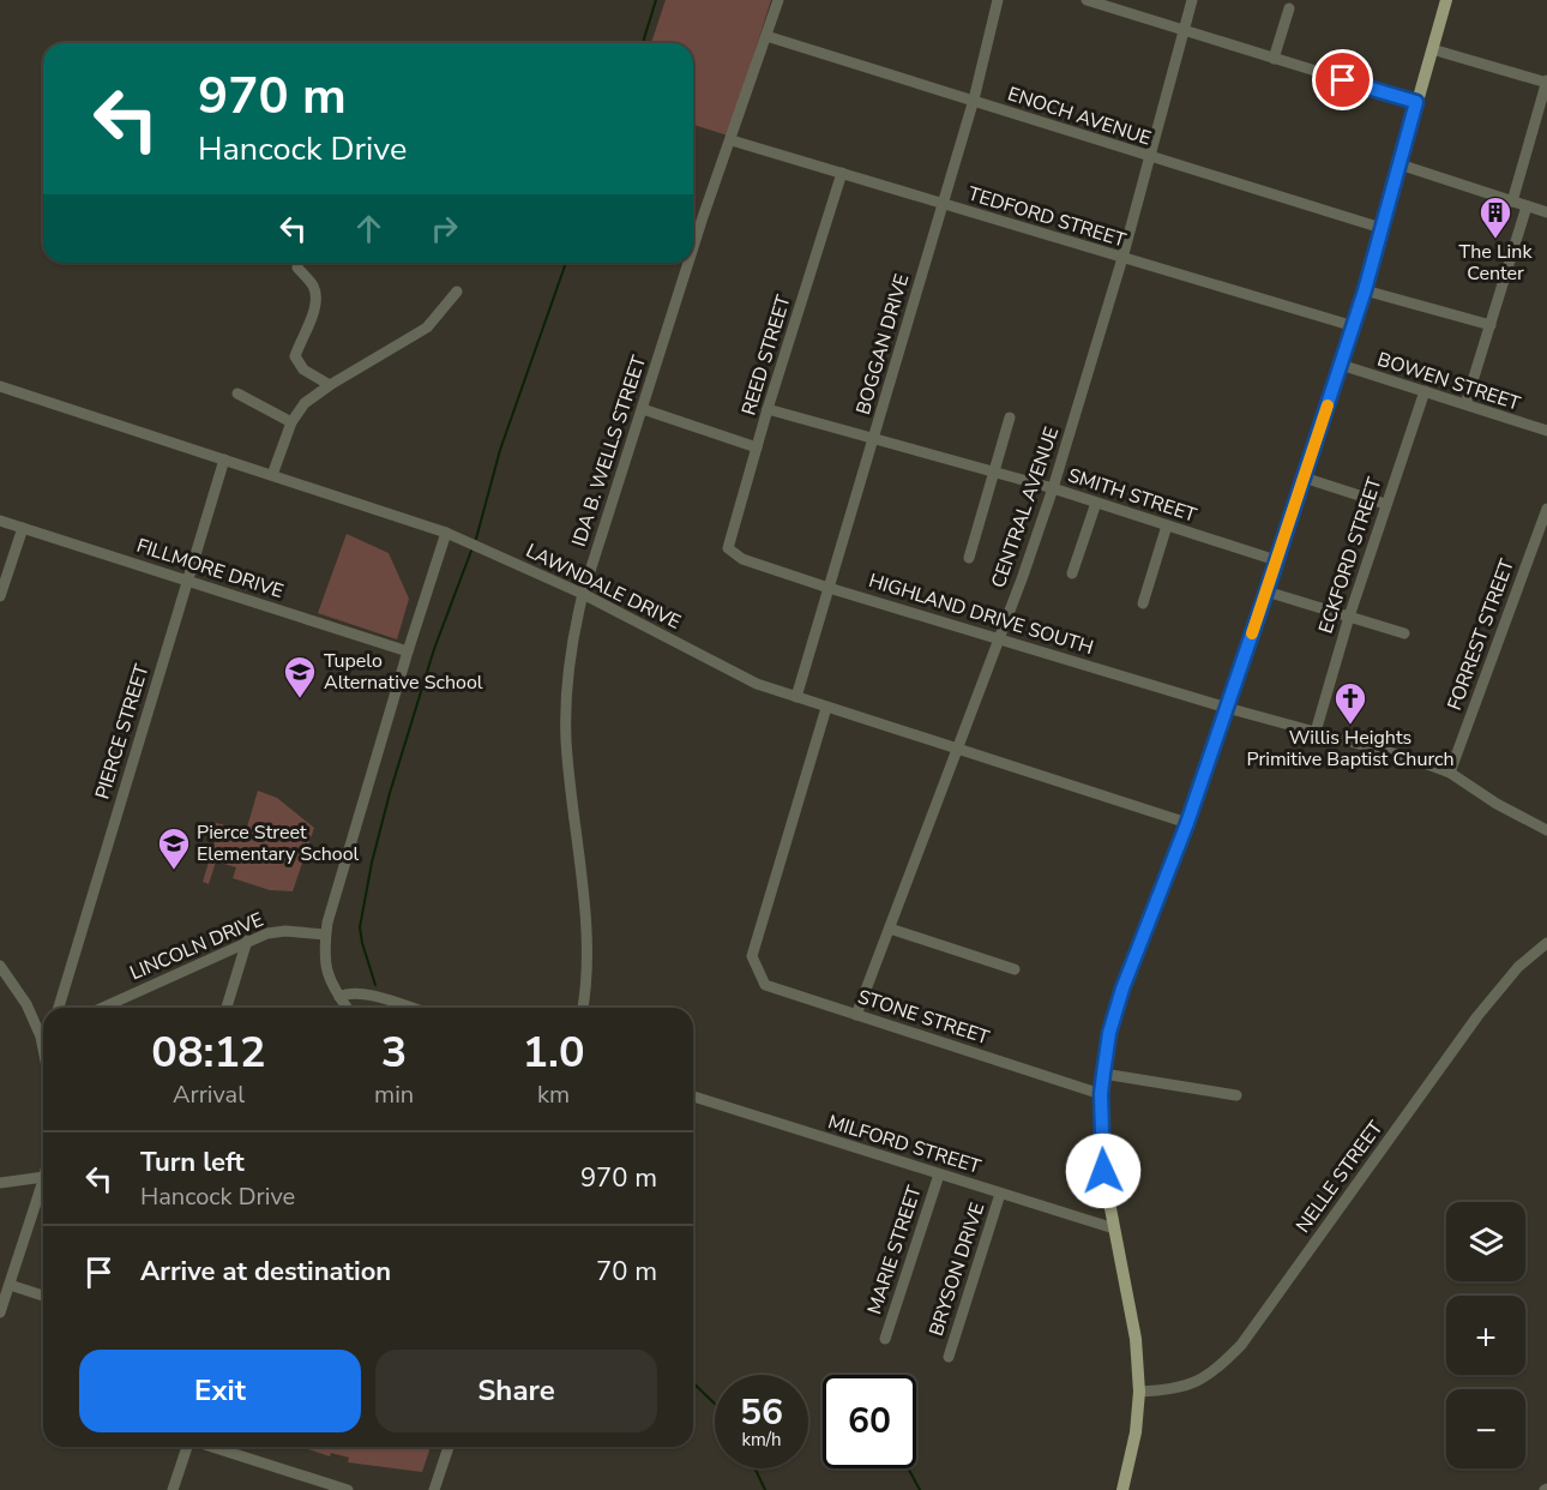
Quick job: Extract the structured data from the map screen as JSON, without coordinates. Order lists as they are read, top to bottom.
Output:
{
  "streets": {
    "street": [
      "ENOCH AVENUE",
      "TEDFORD STREET",
      "BOGGAN DRIVE",
      "REED STREET",
      "BOWEN STREET",
      "IDA B. WELLS STREET",
      "SMITH STREET",
      "CENTRAL AVENUE",
      "ECKFORD STREET",
      "FILLMORE DRIVE",
      "LAWNDALE DRIVE",
      "HIGHLAND DRIVE SOUTH",
      "FORREST STREET",
      "PIERCE STREET",
      "LINCOLN DRIVE",
      "STONE STREET",
      "MILFORD STREET",
      "NELLE STREET",
      "MARIE STREET",
      "BRYSON DRIVE"
    ]
  },
  "crossings": [
    ["ENOCH AVENUE", "BOGGAN DRIVE"],
    ["ENOCH AVENUE", "IDA B. WELLS STREET"],
    ["ENOCH AVENUE", "CENTRAL AVENUE"],
    ["TEDFORD STREET", "BOGGAN DRIVE"],
    ["TEDFORD STREET", "REED STREET"],
    ["TEDFORD STREET", "IDA B. WELLS STREET"],
    ["TEDFORD STREET", "CENTRAL AVENUE"],
    ["BOGGAN DRIVE", "SMITH STREET"],
    ["BOGGAN DRIVE", "LAWNDALE DRIVE"],
    ["BOGGAN DRIVE", "HIGHLAND DRIVE SOUTH"],
    ["REED STREET", "SMITH STREET"],
    ["REED STREET", "HIGHLAND DRIVE SOUTH"],
    ["BOWEN STREET", "ECKFORD STREET"],
    ["IDA B. WELLS STREET", "LAWNDALE DRIVE"],
    ["SMITH STREET", "CENTRAL AVENUE"],
    ["CENTRAL AVENUE", "LAWNDALE DRIVE"],
    ["CENTRAL AVENUE", "HIGHLAND DRIVE SOUTH"],
    ["CENTRAL AVENUE", "STONE STREET"],
    ["ECKFORD STREET", "HIGHLAND DRIVE SOUTH"],
    ["FILLMORE DRIVE", "PIERCE STREET"],
    ["LAWNDALE DRIVE", "PIERCE STREET"],
    ["LAWNDALE DRIVE", "STONE STREET"],
    ["HIGHLAND DRIVE SOUTH", "FORREST STREET"],
    ["MILFORD STREET", "MARIE STREET"],
    ["MILFORD STREET", "BRYSON DRIVE"]
  ],
  "places": {
    "building": ["The Link Center"],
    "school or university": ["Tupelo Alternative School", "Pierce Street Elementary School"],
    "church": ["Willis Heights Primitive Baptist Church"]
  },
  "page": {
    "turn": ["970 m", "Hancock Drive"],
    "eta": [
      "08:12",
      "Arrival",
      "3",
      "min",
      "1.0",
      "km"
    ],
    "list": [
      {
        "name": "Turn left",
        "note": "Hancock Drive",
        "value": "970 m"
      },
      {
        "name": "Arrive at destination",
        "value": "70 m"
      }
    ],
    "map_buttons": ["+", "−"],
    "buttons": ["Exit", "Share"],
    "speed": "56 km/h",
    "limit": "60"
  }
}
